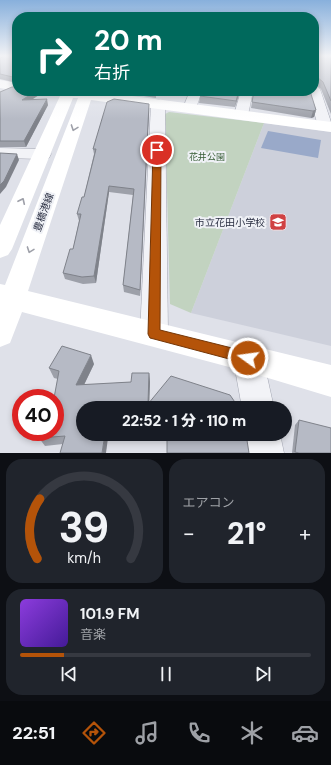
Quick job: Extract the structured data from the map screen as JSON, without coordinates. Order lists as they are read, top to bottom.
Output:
{
  "streets": {
    "main road": ["豊橋港線"]
  },
  "parks": ["花井公園"],
  "places": {
    "school or university": ["市立花田小学校"]
  },
  "page": {
    "turn": ["20 m", "右折"],
    "limit": "40",
    "trip": "22:52 · 1 分 · 110 m",
    "tile": "エアコン",
    "heat": ["−", "21°", "+"],
    "song": ["101.9 FM", "音楽"],
    "tabs": "22:51",
    "gauge": ["39", "km/h"]
  }
}
